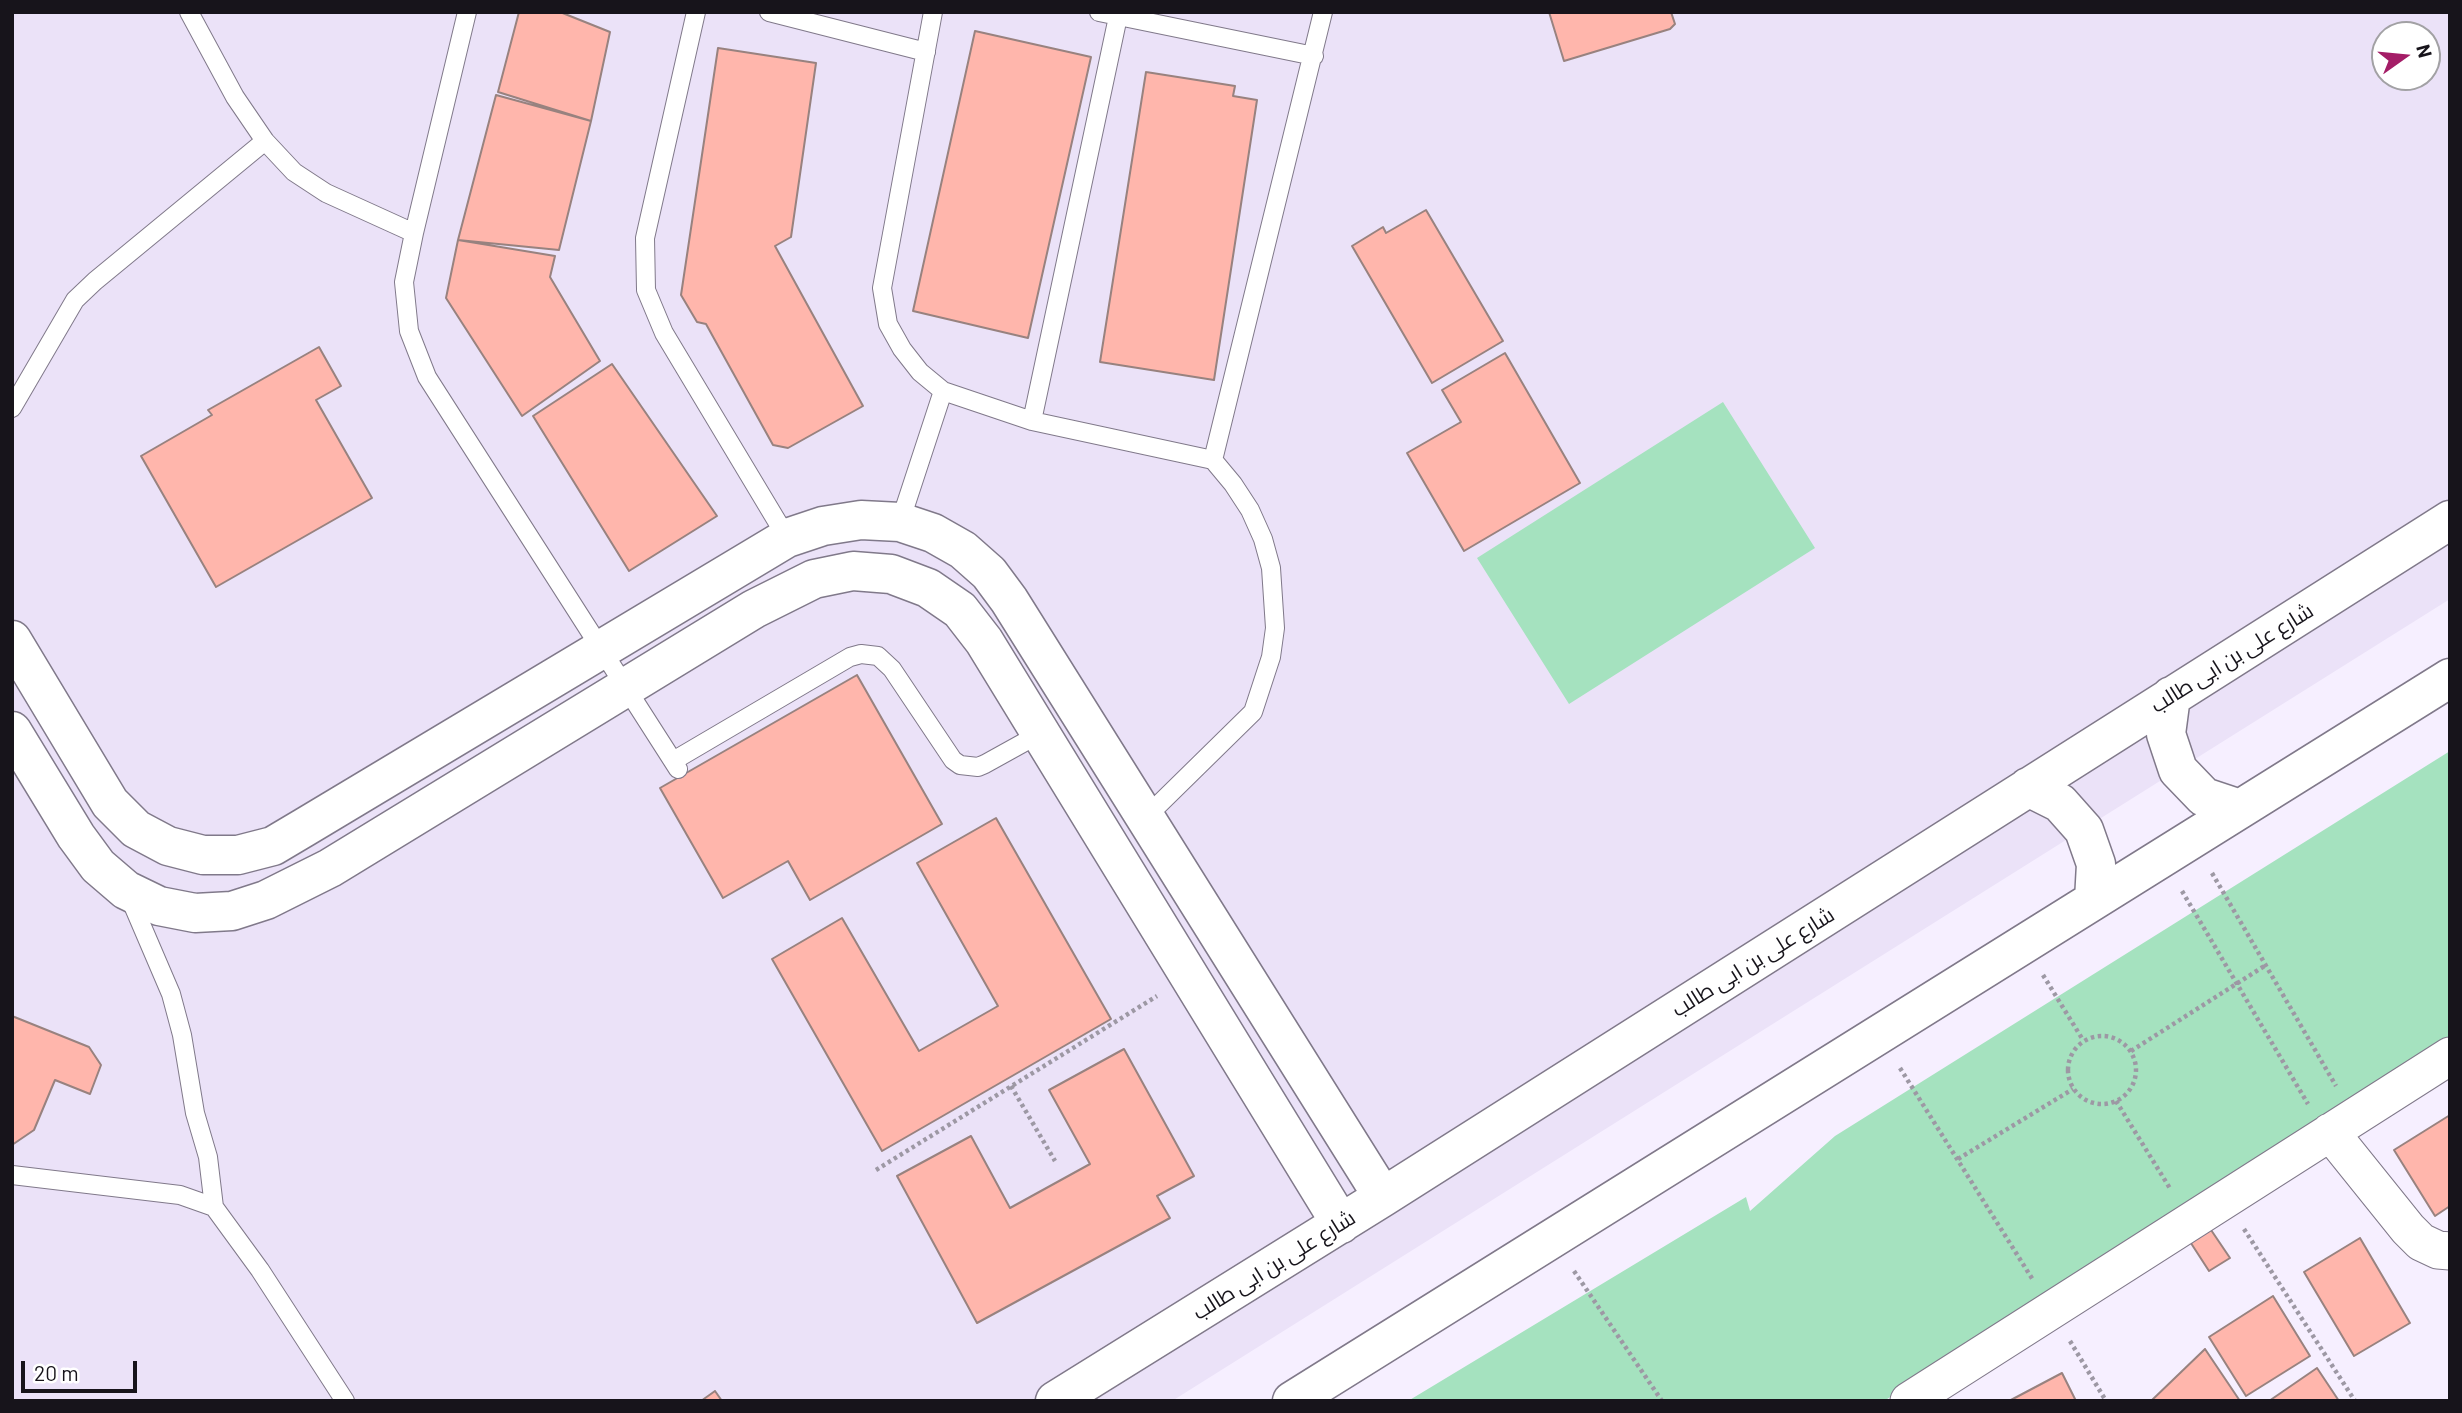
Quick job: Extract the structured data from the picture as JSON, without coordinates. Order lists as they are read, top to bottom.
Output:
{
  "streets": {
    "street": ["شارع على بن ابى طالب"]
  },
  "scale_bar": "20 m",
  "north": "right"
}
